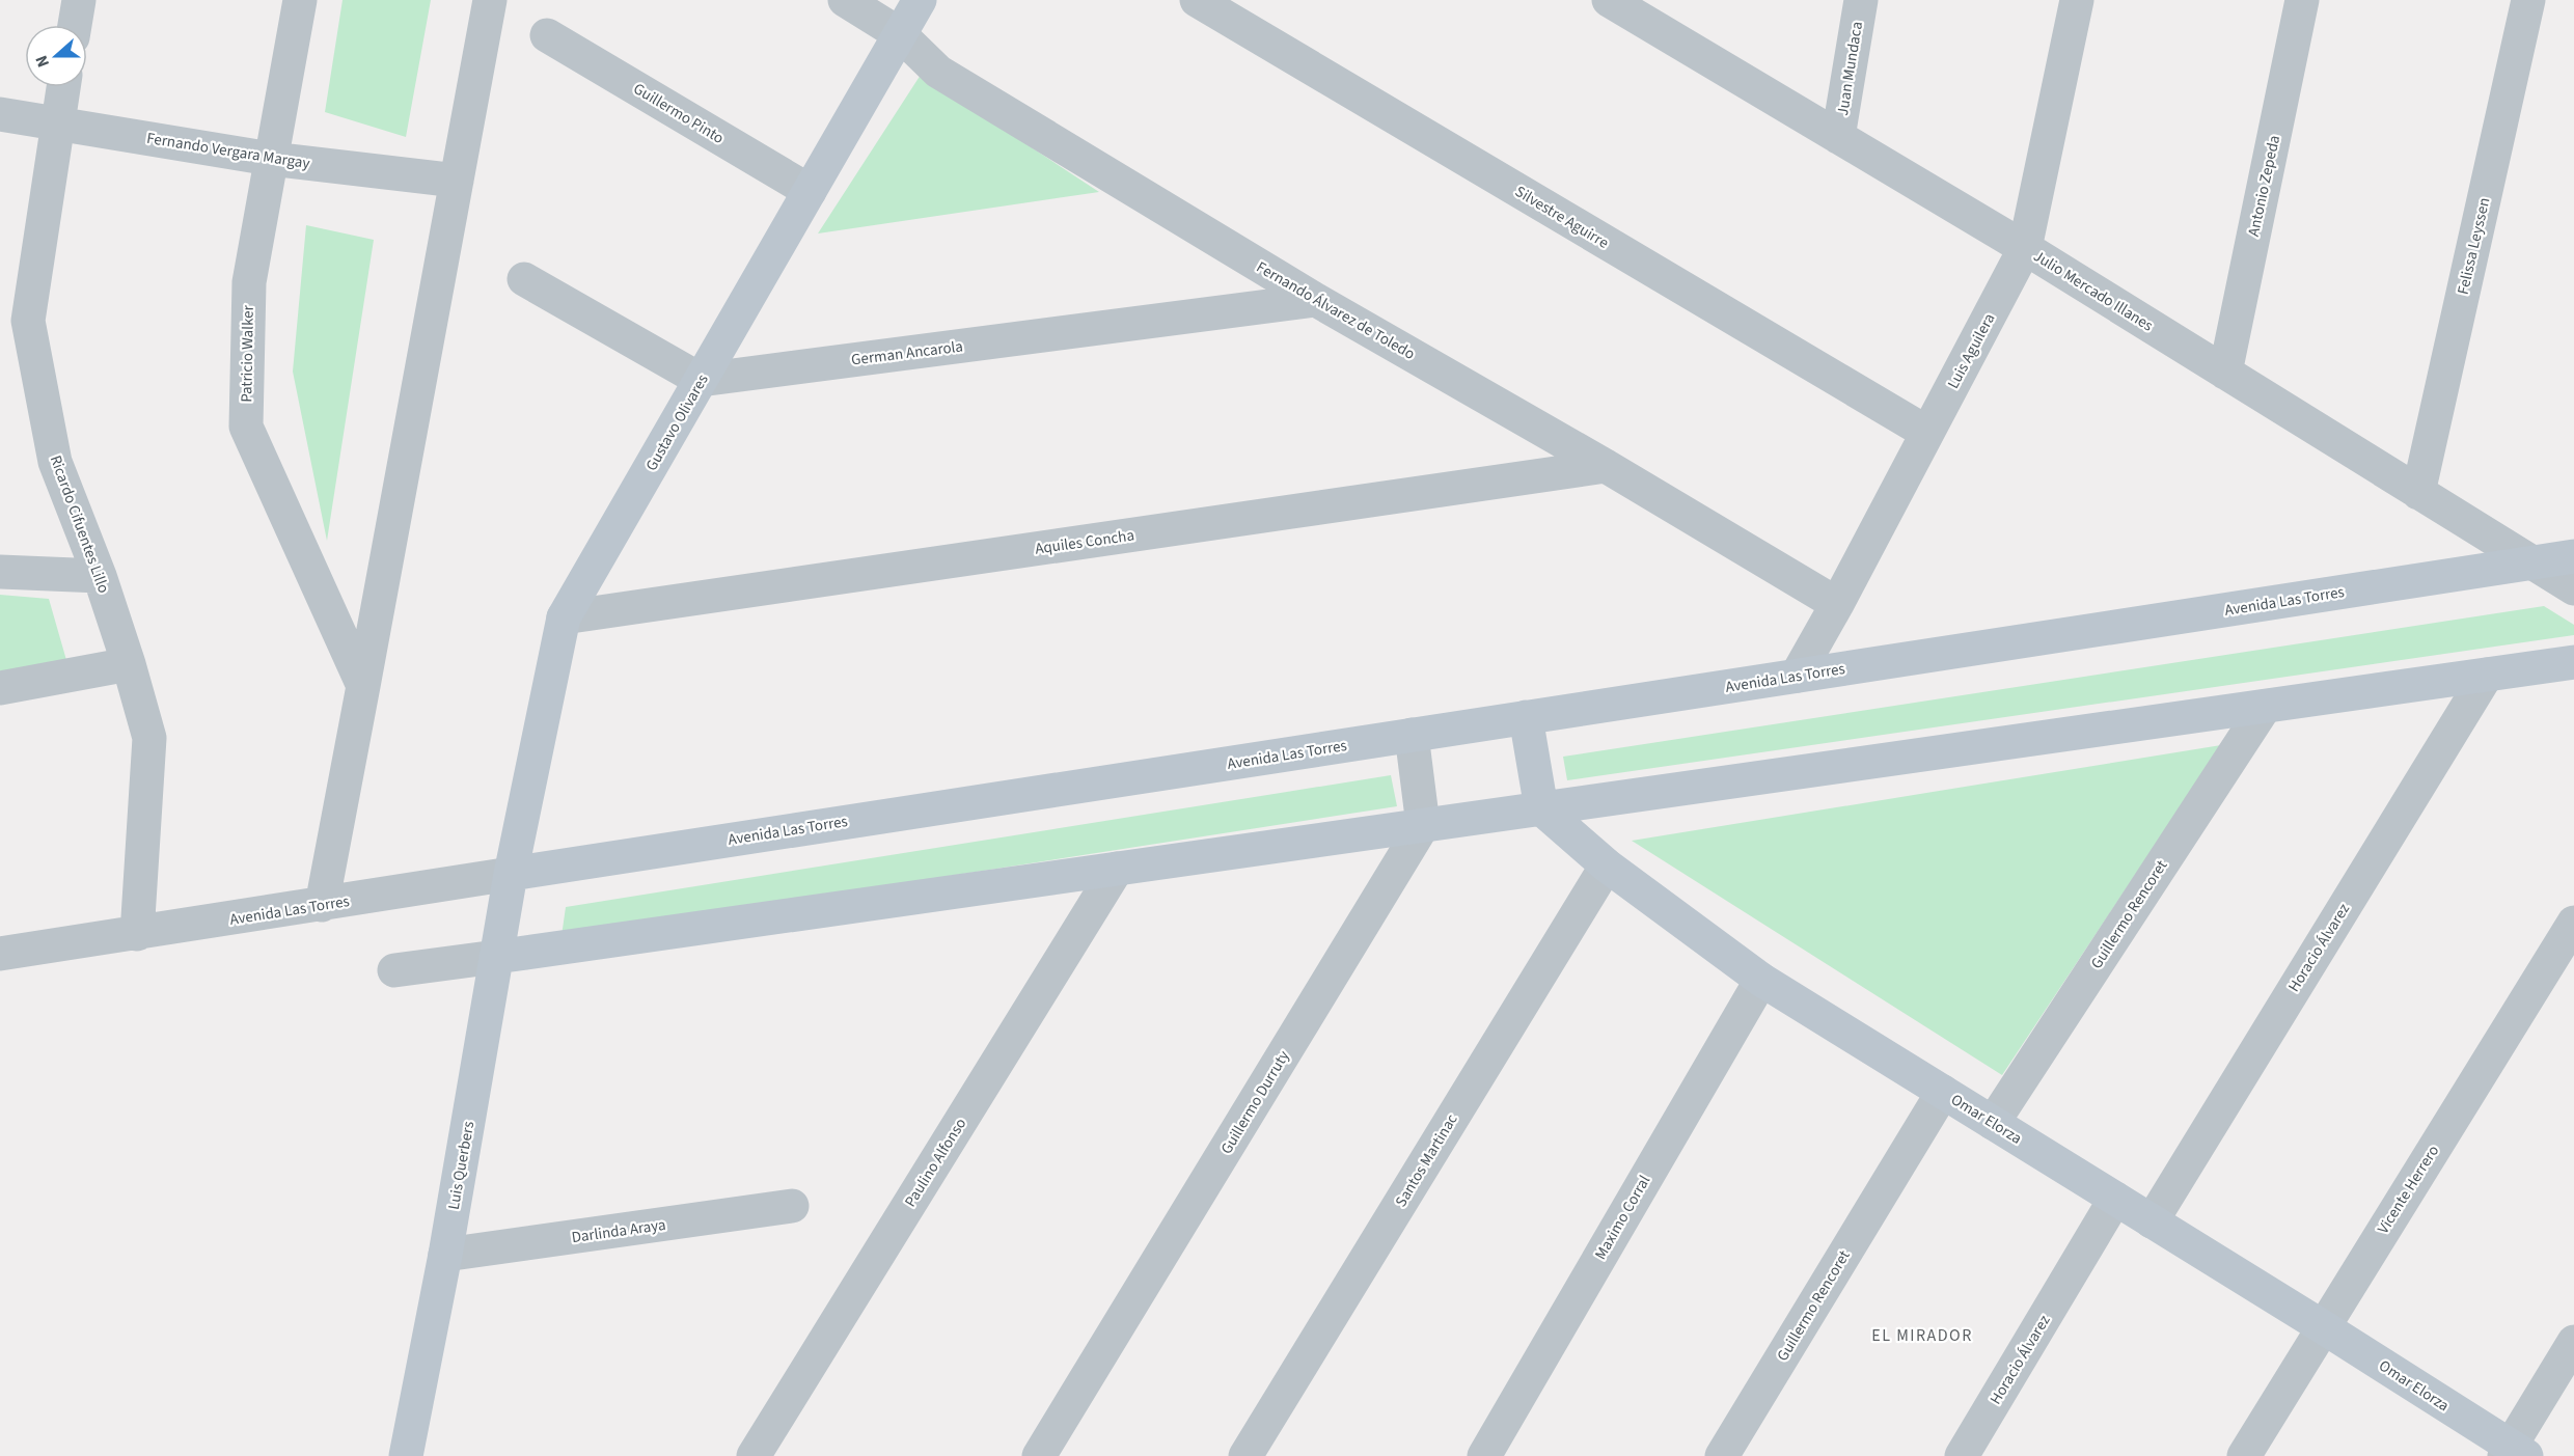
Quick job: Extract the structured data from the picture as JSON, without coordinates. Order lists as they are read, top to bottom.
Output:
{
  "streets": {
    "street": [
      "Juan Mundaca",
      "Guillermo Pinto",
      "Fernando Vergara Margay",
      "Antonio Zepeda",
      "Silvestre Aguirre",
      "Felissa Leyssen",
      "Julio Mercado Illanes",
      "Fernando Álvarez de Toledo",
      "Luis Aguilera",
      "German Ancarola",
      "Patricio Walker",
      "Gustavo Olivares",
      "Ricardo Cifuentes Lillo",
      "Aquiles Concha",
      "Avenida Las Torres",
      "Guillermo Rencoret",
      "Horacio Álvarez",
      "Guillermo Durruty",
      "Omar Elorza",
      "Santos Martinac",
      "Paulino Alfonso",
      "Luis Querbers",
      "Vicente Herrero",
      "Maximo Corral",
      "Darlinda Araya"
    ]
  },
  "crossings": [
    ["Juan Mundaca", "Julio Mercado Illanes"],
    ["Guillermo Pinto", "Gustavo Olivares"],
    ["Fernando Vergara Margay", "Patricio Walker"],
    ["Fernando Vergara Margay", "Ricardo Cifuentes Lillo"],
    ["Antonio Zepeda", "Julio Mercado Illanes"],
    ["Silvestre Aguirre", "Luis Aguilera"],
    ["Felissa Leyssen", "Julio Mercado Illanes"],
    ["Julio Mercado Illanes", "Luis Aguilera"],
    ["Julio Mercado Illanes", "Avenida Las Torres"],
    ["Fernando Álvarez de Toledo", "Luis Aguilera"],
    ["Fernando Álvarez de Toledo", "German Ancarola"],
    ["Fernando Álvarez de Toledo", "Gustavo Olivares"],
    ["Fernando Álvarez de Toledo", "Aquiles Concha"],
    ["Luis Aguilera", "Avenida Las Torres"],
    ["German Ancarola", "Gustavo Olivares"],
    ["Gustavo Olivares", "Aquiles Concha"],
    ["Gustavo Olivares", "Avenida Las Torres"],
    ["Gustavo Olivares", "Luis Querbers"],
    ["Ricardo Cifuentes Lillo", "Avenida Las Torres"],
    ["Avenida Las Torres", "Luis Querbers"],
    ["Guillermo Rencoret", "Omar Elorza"],
    ["Horacio Álvarez", "Omar Elorza"],
    ["Omar Elorza", "Santos Martinac"],
    ["Omar Elorza", "Vicente Herrero"],
    ["Omar Elorza", "Maximo Corral"],
    ["Luis Querbers", "Darlinda Araya"]
  ],
  "districts": ["EL MIRADOR"],
  "north": "left"
}
